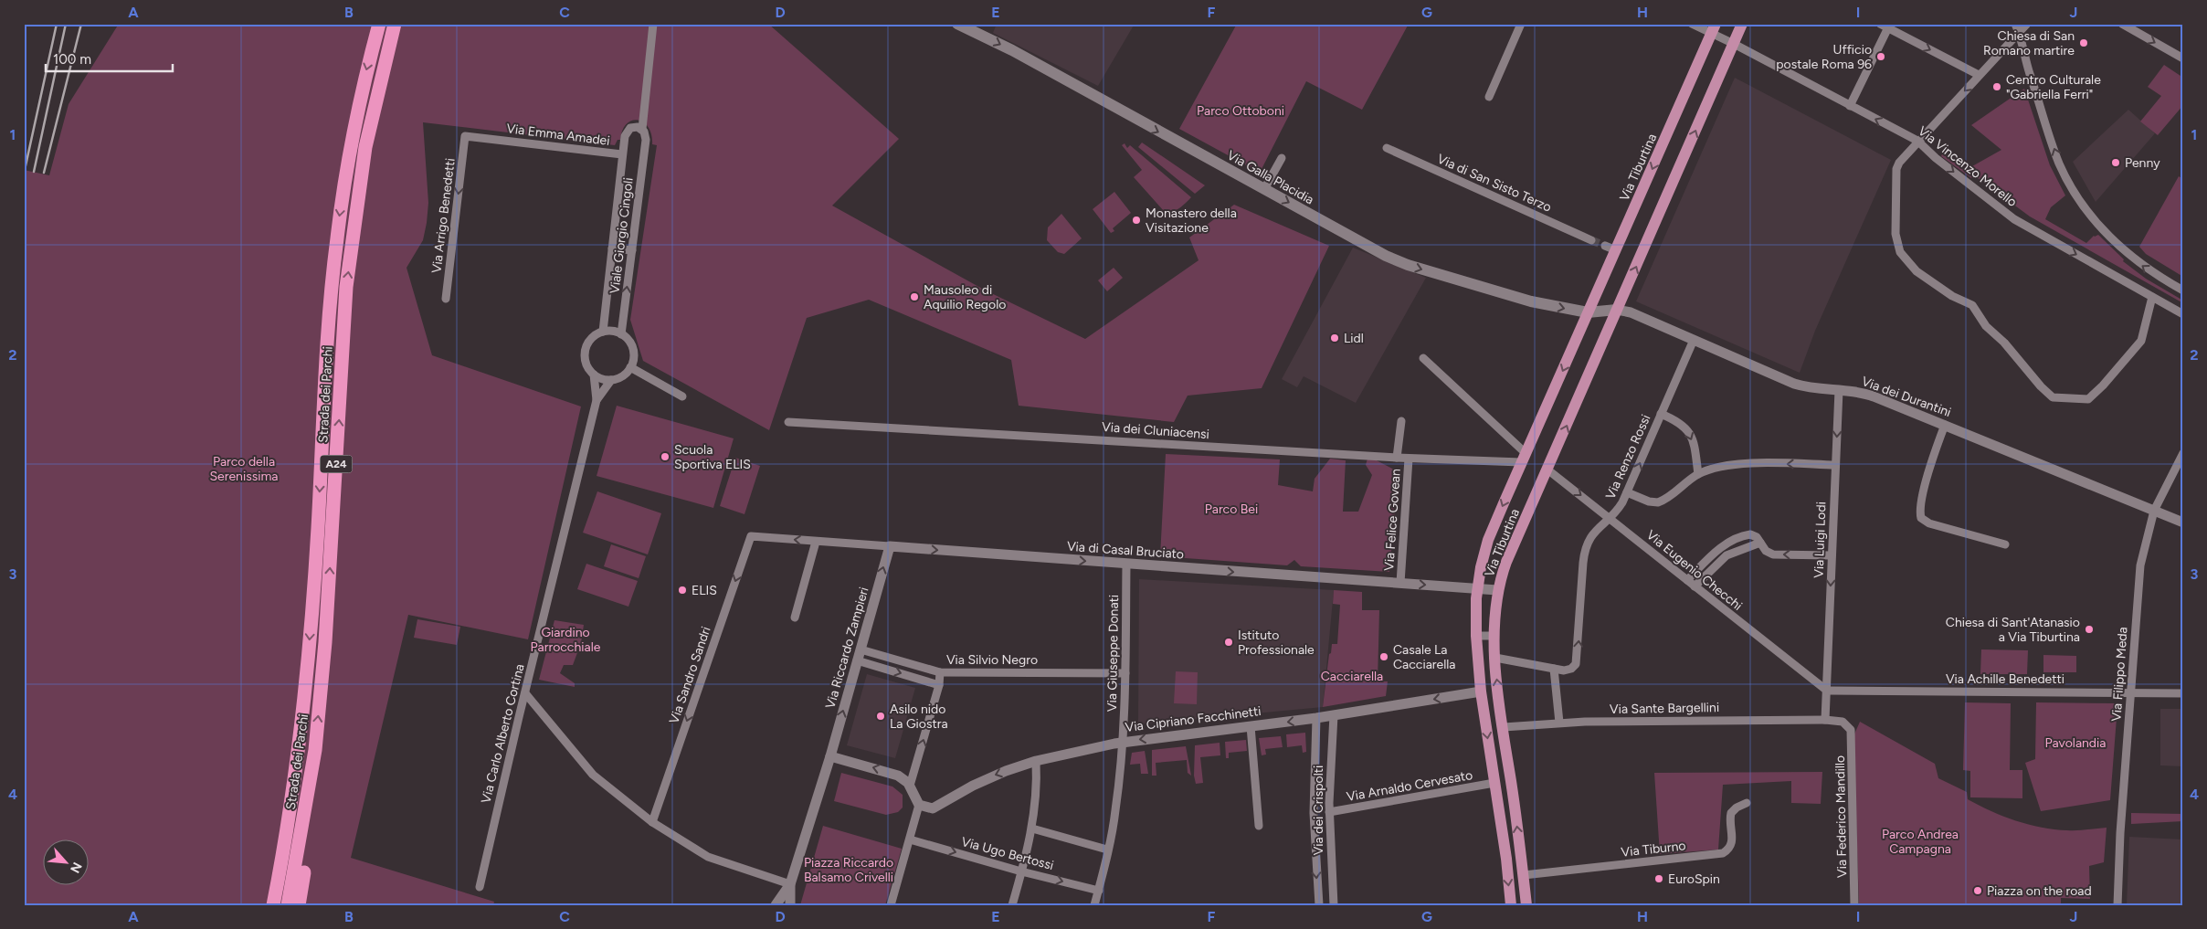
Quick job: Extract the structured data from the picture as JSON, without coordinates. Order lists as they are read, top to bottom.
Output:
{
  "streets": {
    "highway": ["Strada dei Parchi", "A24"],
    "main road": ["Via Tiburtina", "Via Galla Placidia"],
    "street": [
      "Via Emma Amadei",
      "Via Vincenzo Morello",
      "Via di San Sisto Terzo",
      "Via Arrigo Benedetti",
      "Viale Giorgio Cingoli",
      "Via dei Durantini",
      "Via dei Cluniacensi",
      "Via Renzo Rossi",
      "Via Felice Govean",
      "Via Luigi Lodi",
      "Via di Casal Bruciato",
      "Via Eugenio Checchi",
      "Via Riccardo Zampieri",
      "Via Giuseppe Donati",
      "Via Silvio Negro",
      "Via Filippo Meda",
      "Via Sandro Sandri",
      "Via Achille Benedetti",
      "Via Sante Bargellini",
      "Via Cipriano Facchinetti",
      "Via Carlo Alberto Cortina",
      "Via Arnaldo Cervesato",
      "Via dei Crispolti",
      "Via Federico Mandillo",
      "Via Tiburno",
      "Via Ugo Bertossi"
    ]
  },
  "crossings": [
    ["Via Emma Amadei", "Via Arrigo Benedetti"],
    ["Via Emma Amadei", "Viale Giorgio Cingoli"],
    ["Via Vincenzo Morello", "Via Tiburtina"],
    ["Via Tiburtina", "Via Galla Placidia"],
    ["Via Tiburtina", "Via dei Durantini"],
    ["Via Tiburtina", "Via dei Cluniacensi"],
    ["Via Tiburtina", "Via di Casal Bruciato"],
    ["Via Tiburtina", "Via Eugenio Checchi"],
    ["Via Tiburtina", "Via Sante Bargellini"],
    ["Via Tiburtina", "Via Cipriano Facchinetti"],
    ["Via Tiburtina", "Via Arnaldo Cervesato"],
    ["Via Tiburtina", "Via Tiburno"],
    ["Viale Giorgio Cingoli", "Via Carlo Alberto Cortina"],
    ["Via dei Durantini", "Via Renzo Rossi"],
    ["Via dei Durantini", "Via Luigi Lodi"],
    ["Via dei Durantini", "Via Filippo Meda"],
    ["Via dei Cluniacensi", "Via Felice Govean"],
    ["Via Renzo Rossi", "Via Eugenio Checchi"],
    ["Via Felice Govean", "Via di Casal Bruciato"],
    ["Via Luigi Lodi", "Via Eugenio Checchi"],
    ["Via Luigi Lodi", "Via Achille Benedetti"],
    ["Via Luigi Lodi", "Via Sante Bargellini"],
    ["Via di Casal Bruciato", "Via Riccardo Zampieri"],
    ["Via di Casal Bruciato", "Via Giuseppe Donati"],
    ["Via di Casal Bruciato", "Via Sandro Sandri"],
    ["Via Eugenio Checchi", "Via Achille Benedetti"],
    ["Via Riccardo Zampieri", "Via Silvio Negro"],
    ["Via Giuseppe Donati", "Via Silvio Negro"],
    ["Via Giuseppe Donati", "Via Cipriano Facchinetti"],
    ["Via Giuseppe Donati", "Via Ugo Bertossi"],
    ["Via Filippo Meda", "Via Achille Benedetti"],
    ["Via Sante Bargellini", "Via Federico Mandillo"],
    ["Via Cipriano Facchinetti", "Via dei Crispolti"],
    ["Via Arnaldo Cervesato", "Via dei Crispolti"]
  ],
  "one_way": [
    "Via Galla Placidia",
    "Via Arrigo Benedetti",
    "Via Renzo Rossi",
    "Via Luigi Lodi",
    "Via di Casal Bruciato",
    "Via Sandro Sandri",
    "Via Cipriano Facchinetti"
  ],
  "parks": [
    "Parco Ottoboni",
    "Parco della Serenissima",
    "Parco Bei",
    "Giardino Parrocchiale",
    "Cacciarella",
    "Pavolandia",
    "Parco Andrea Campagna",
    "Piazza Riccardo Balsamo Crivelli"
  ],
  "places": [
    "Chiesa di San Romano martire",
    "Ufficio postale Roma 96",
    "Centro Culturale \"Gabriella Ferri\"",
    "Penny",
    "Monastero della Visitazione",
    "Mausoleo di Aquilio Regolo",
    "Lidl",
    "Scuola Sportiva ELIS",
    "ELIS",
    "Chiesa di Sant'Atanasio a Via Tiburtina",
    "Istituto Professionale",
    "Casale La Cacciarella",
    "Asilo nido La Giostra",
    "EuroSpin",
    "Piazza on the road"
  ],
  "scale_bar": "100 m",
  "north": "bottom right",
  "grid": {
    "columns": [
      "A",
      "B",
      "C",
      "D",
      "E",
      "F",
      "G",
      "H",
      "I",
      "J"
    ],
    "rows": [
      "1",
      "2",
      "3",
      "4"
    ]
  }
}
